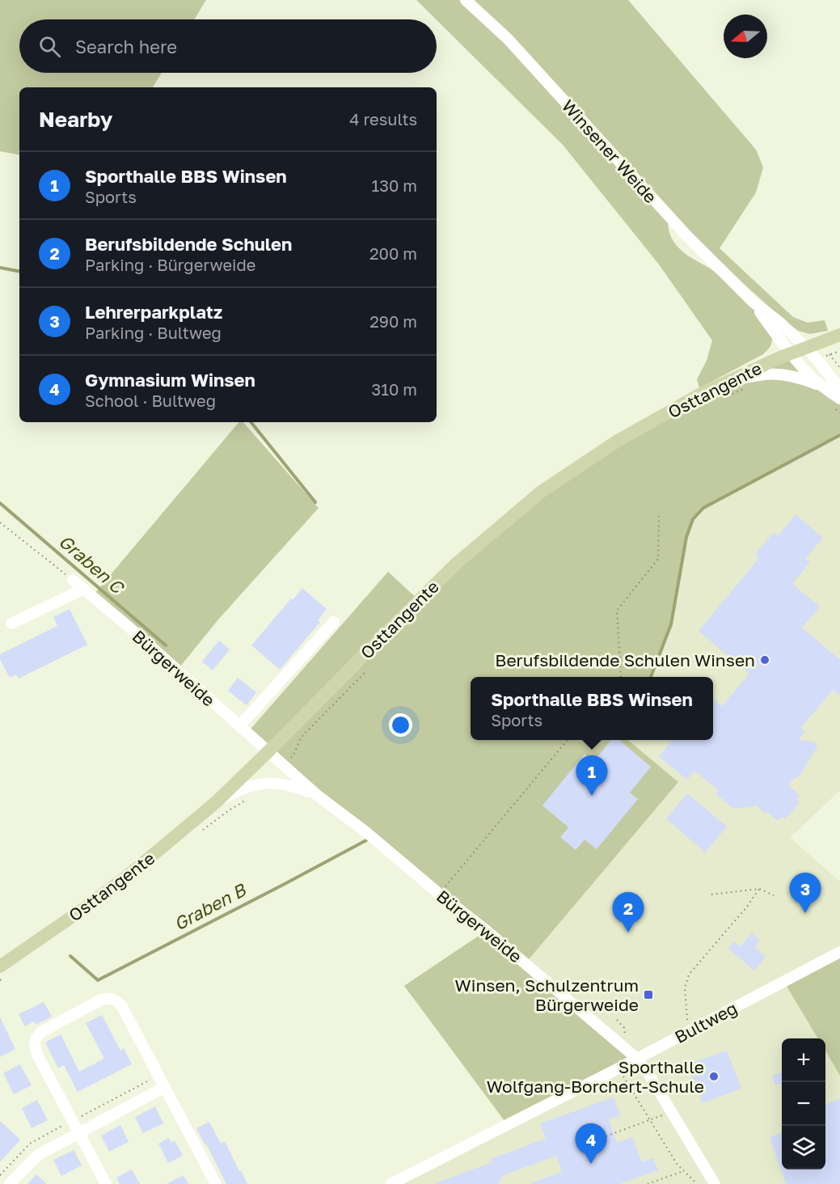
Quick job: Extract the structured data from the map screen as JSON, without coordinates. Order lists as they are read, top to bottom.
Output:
{
  "streets": {
    "main road": ["Osttangente"],
    "street": ["Winsener Weide", "Bürgerweide", "Bultweg"]
  },
  "crossings": [
    ["Winsener Weide", "Osttangente"],
    ["Osttangente", "Bürgerweide"],
    ["Bürgerweide", "Bultweg"]
  ],
  "water": ["Graben C", "Graben B"],
  "places": {
    "other": ["Berufsbildende Schulen Winsen", "Sporthalle Wolfgang-Borchert-Schule"],
    "transit": ["Winsen, Schulzentrum Bürgerweide"]
  },
  "north": "left",
  "page": {
    "search": "Search here",
    "heading": ["Nearby", "4 results"],
    "list": [
      {
        "mark": "1",
        "name": "Sporthalle BBS Winsen",
        "note": "Sports",
        "value": "130 m"
      },
      {
        "mark": "2",
        "name": "Berufsbildende Schulen",
        "note": "Parking · Bürgerweide",
        "value": "200 m"
      },
      {
        "mark": "3",
        "name": "Lehrerparkplatz",
        "note": "Parking · Bultweg",
        "value": "290 m"
      },
      {
        "mark": "4",
        "name": "Gymnasium Winsen",
        "note": "School · Bultweg",
        "value": "310 m"
      }
    ],
    "popup": ["Sporthalle BBS Winsen", "Sports"],
    "pins": [
      "1",
      "3",
      "2",
      "4"
    ],
    "map_buttons": ["+", "−"]
  }
}
